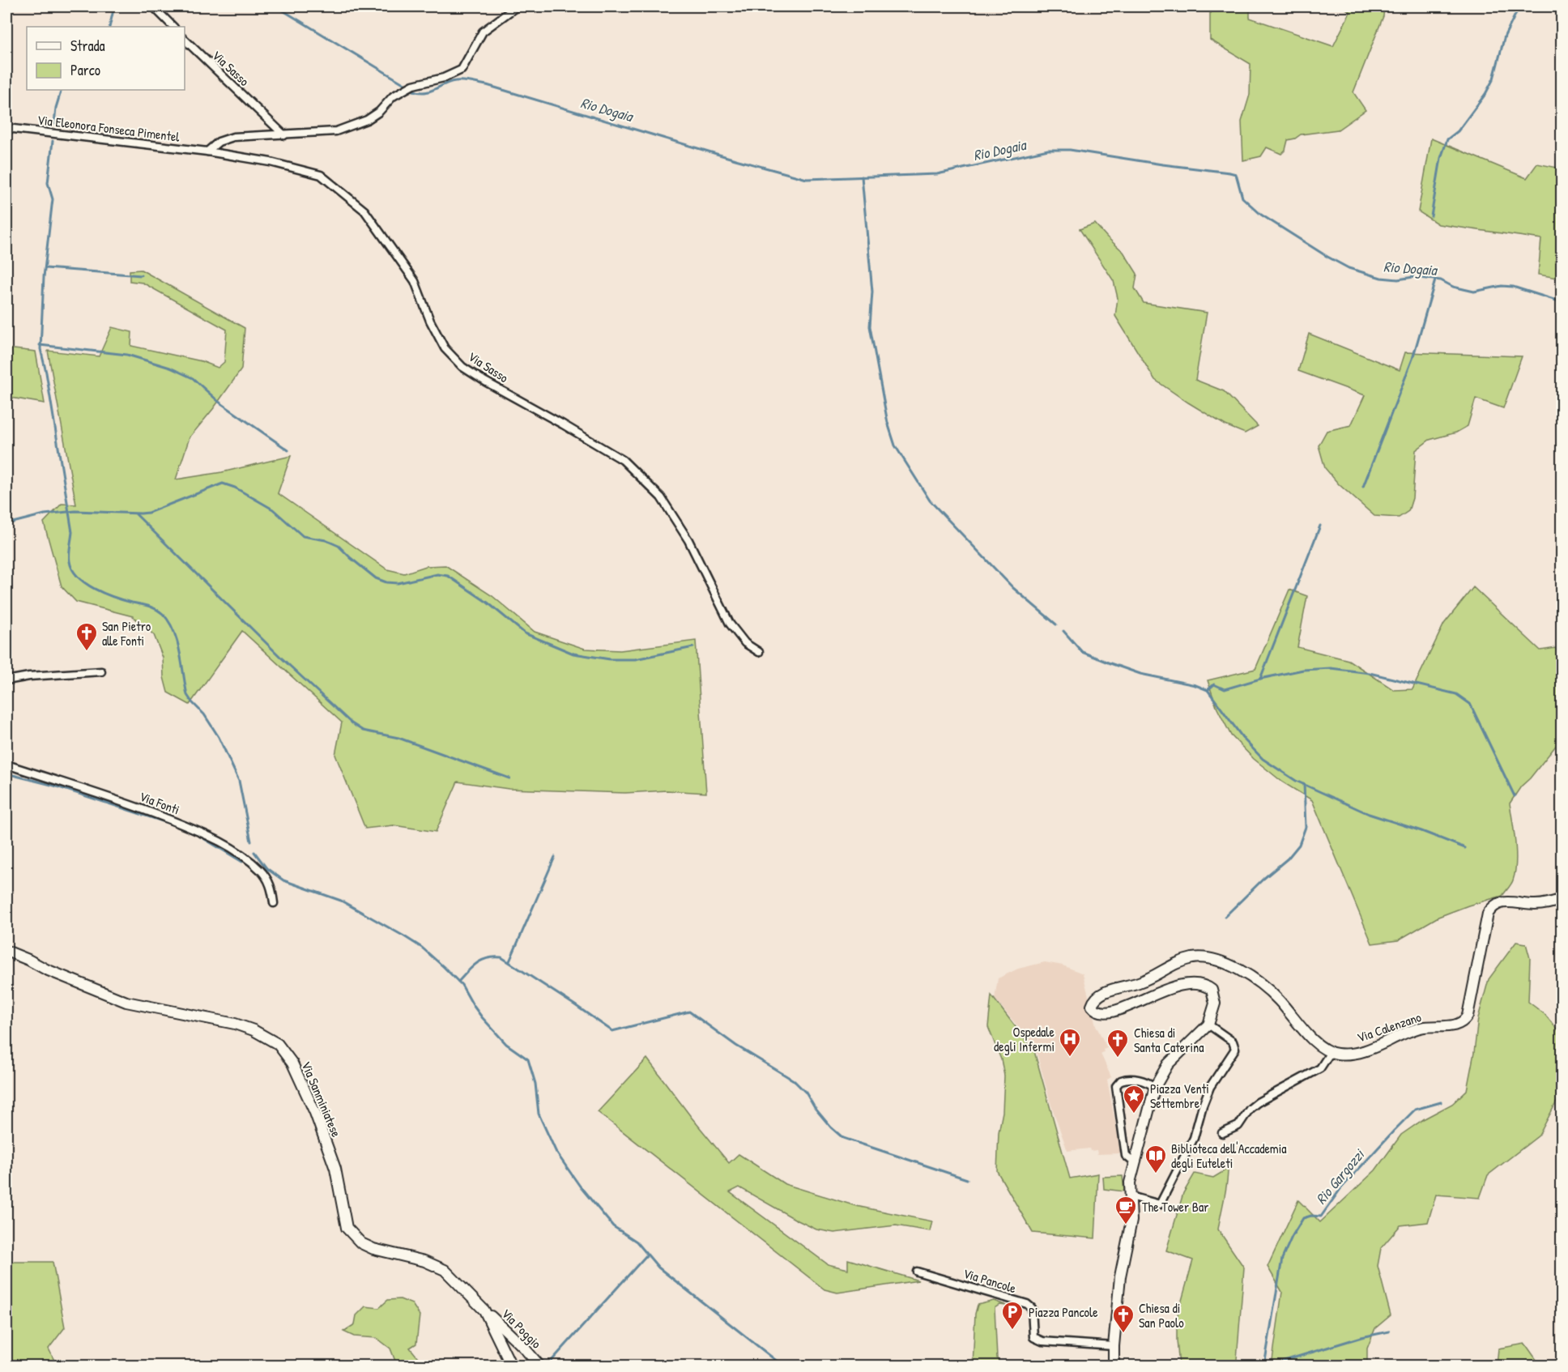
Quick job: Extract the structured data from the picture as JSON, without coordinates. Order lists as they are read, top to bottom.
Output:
{
  "streets": {
    "street": [
      "Via Sasso",
      "Via Eleonora Fonseca Pimentel",
      "Via Fonti",
      "Via Calenzano",
      "Via Sanminiatese",
      "Via Pancole",
      "Via Poggio"
    ]
  },
  "crossings": [
    ["Via Sasso", "Via Eleonora Fonseca Pimentel"],
    ["Via Sanminiatese", "Via Poggio"]
  ],
  "water": ["Rio Dogaia", "Rio Gargozzi"],
  "places": {
    "church": ["San Pietro alle Fonti", "Chiesa di Santa Caterina", "Chiesa di San Paolo"],
    "hospital": ["Ospedale degli Infermi"],
    "place": ["Piazza Venti Settembre"],
    "library": ["Biblioteca dell'Accademia degli Euteleti"],
    "cafe": ["The Tower Bar"],
    "parking": ["Piazza Pancole"]
  },
  "legend": ["Strada", "Parco"]
}
